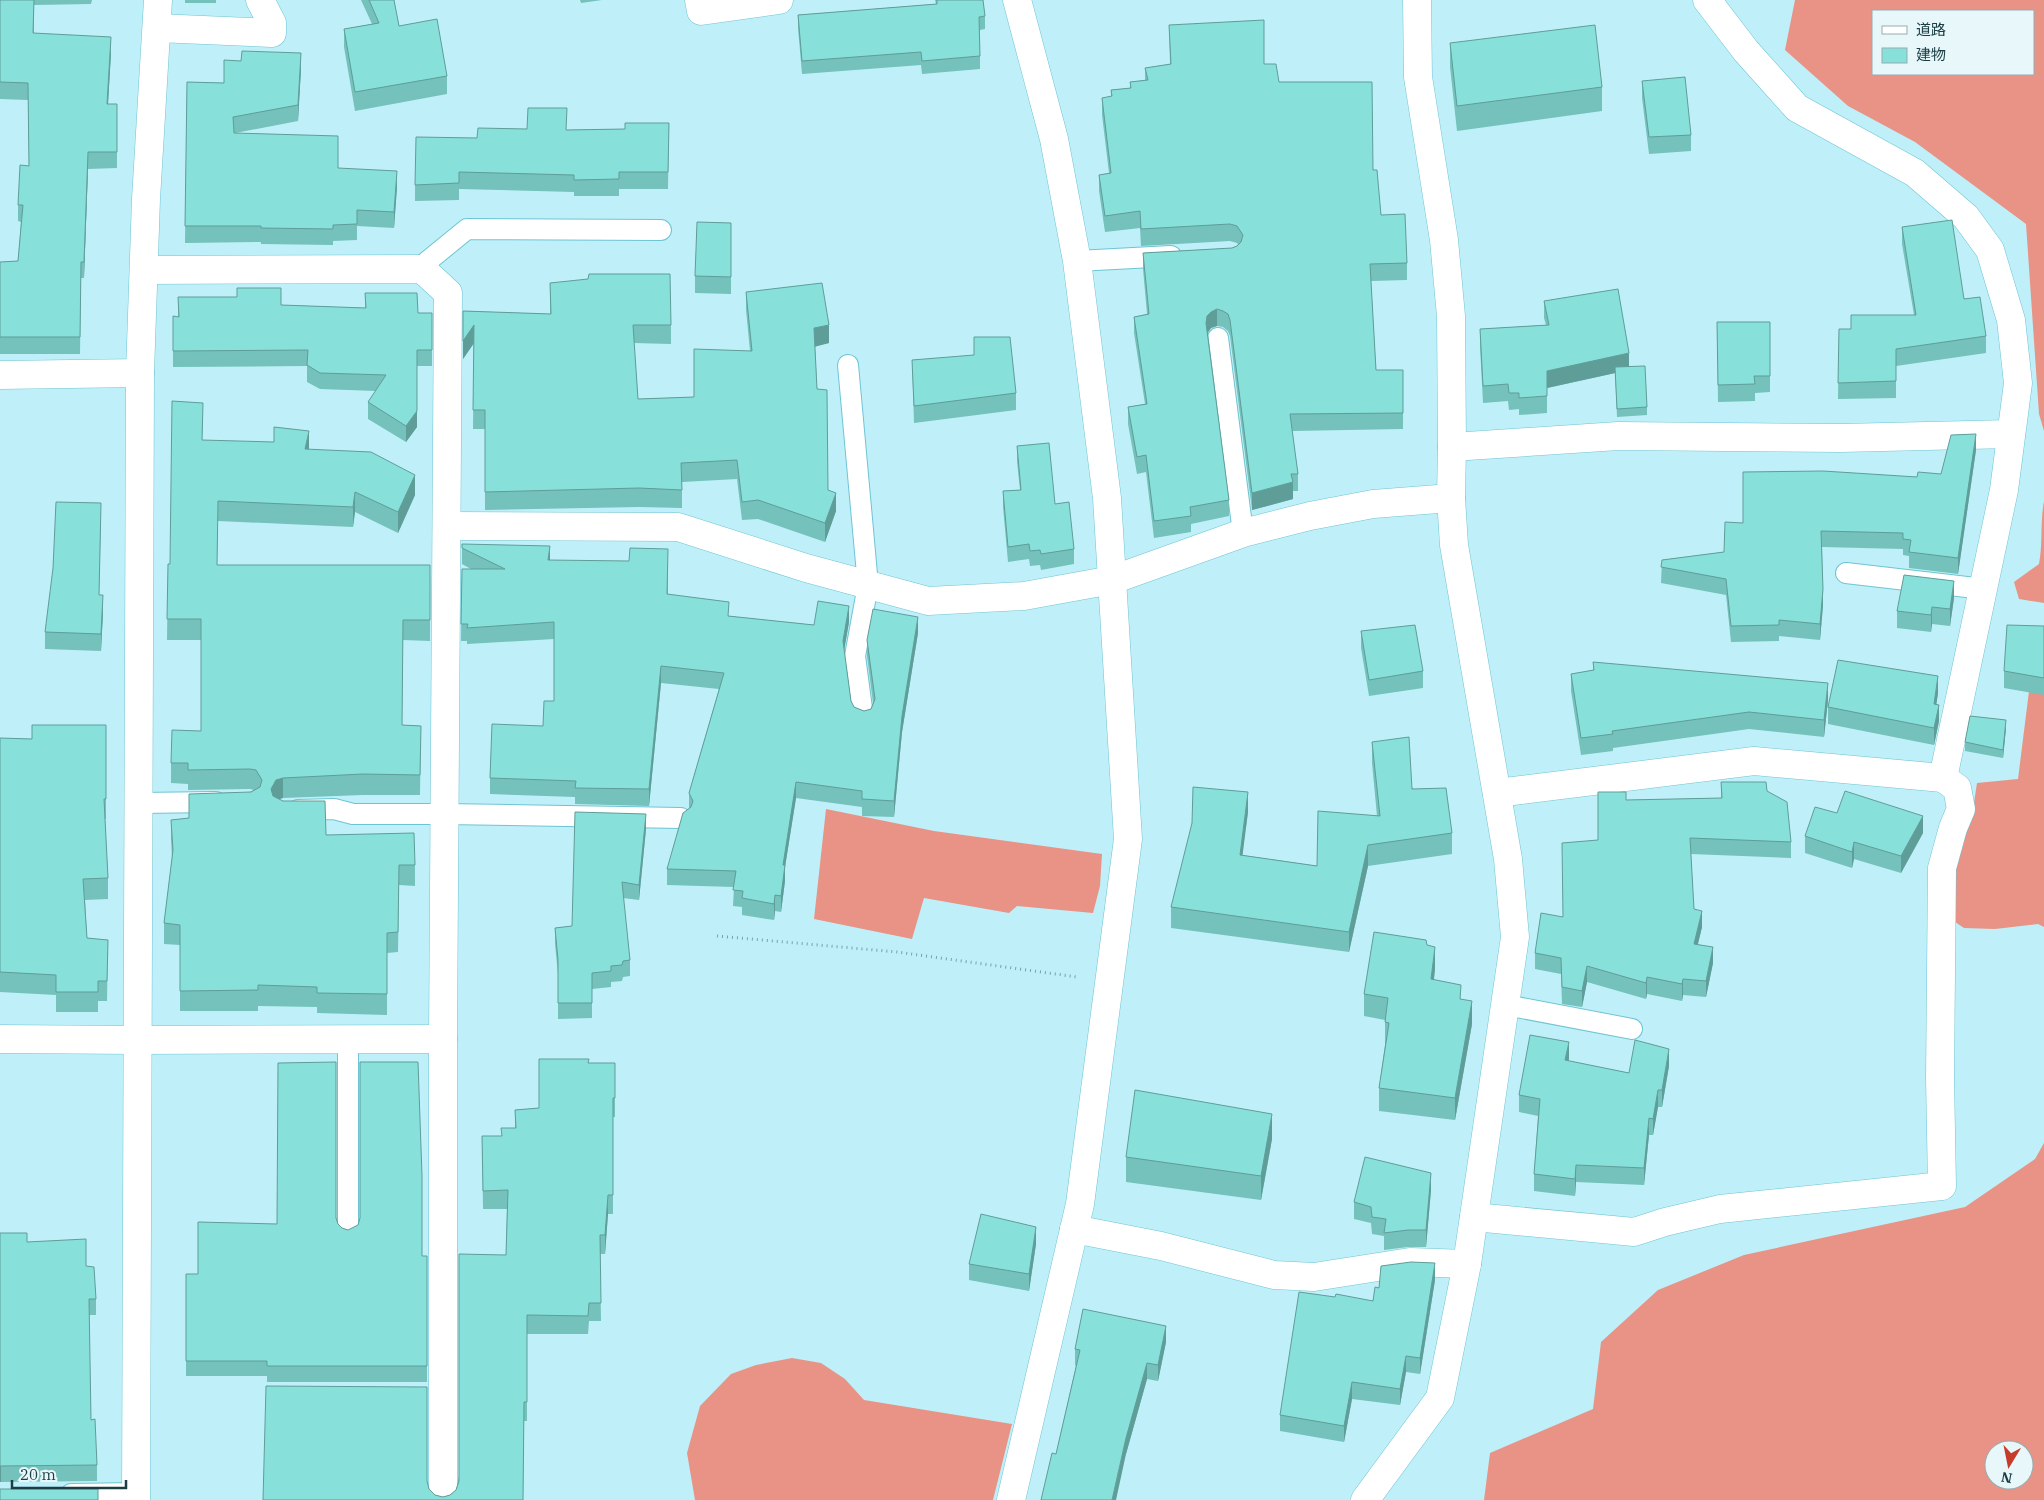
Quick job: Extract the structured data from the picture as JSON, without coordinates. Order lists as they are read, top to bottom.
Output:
{
  "legend": ["道路", "建物"],
  "scale_bar": "20 m",
  "north": "bottom"
}
